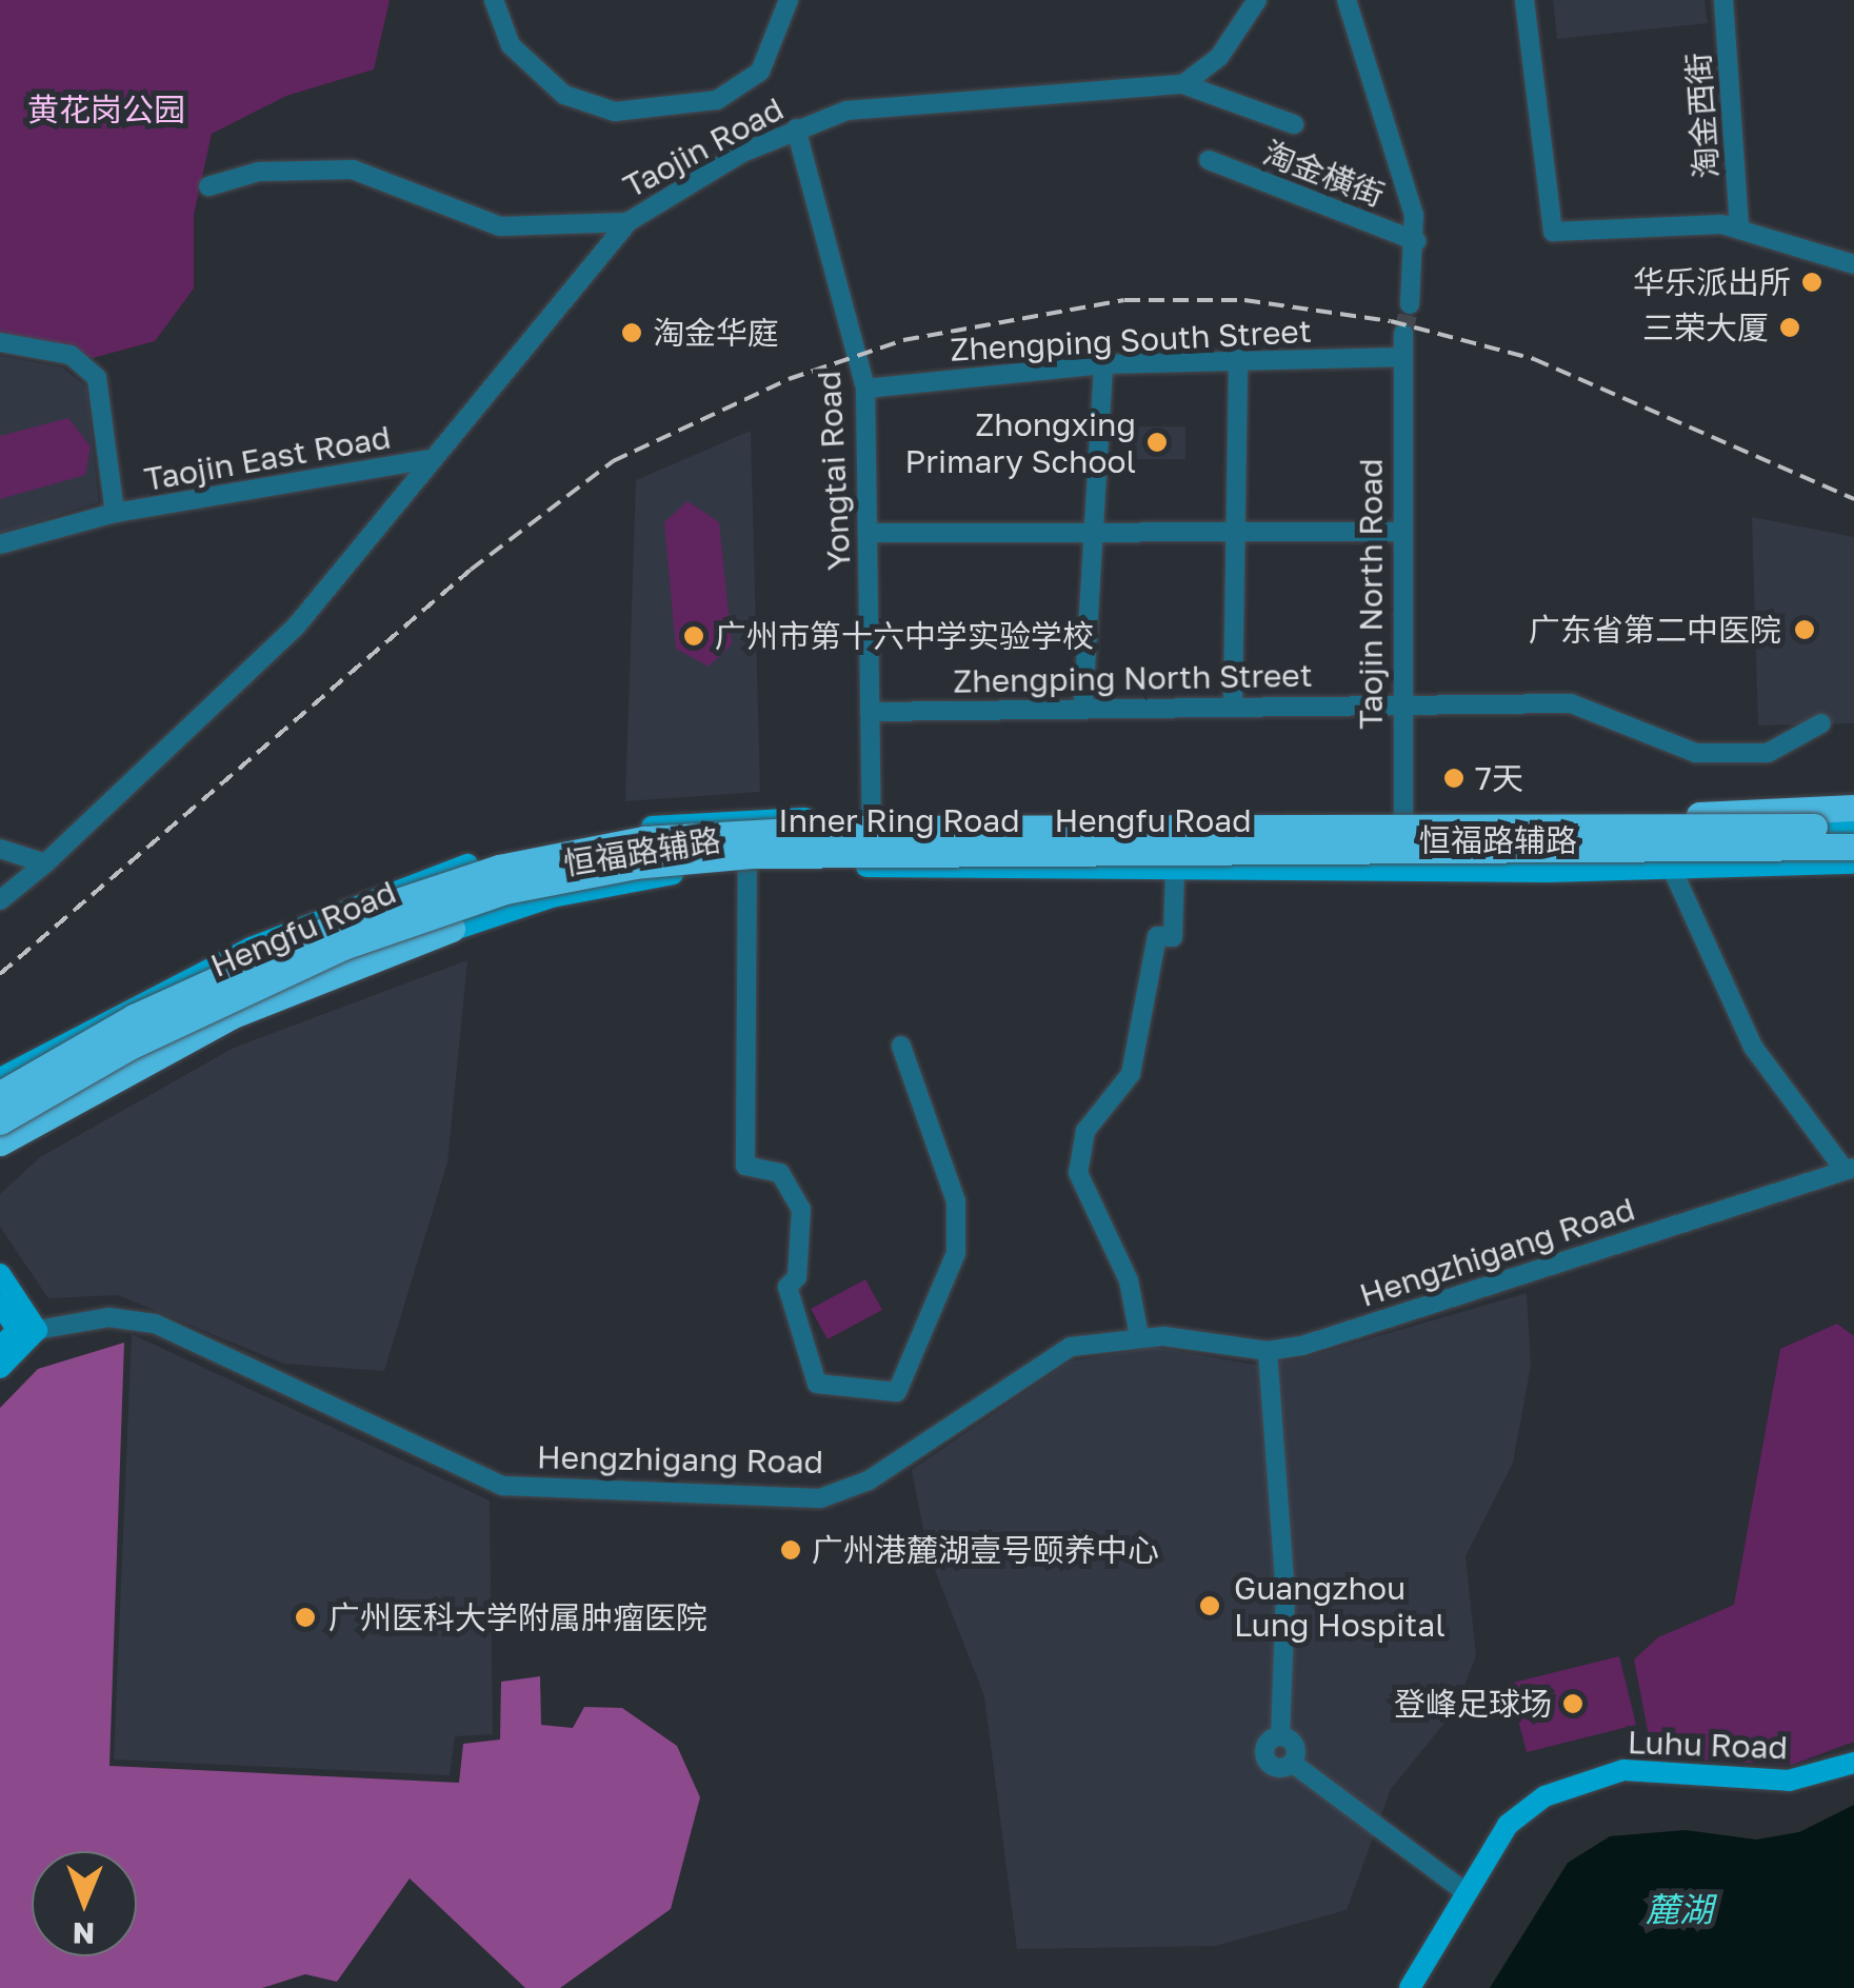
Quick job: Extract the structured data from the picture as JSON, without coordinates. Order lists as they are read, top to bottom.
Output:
{
  "streets": {
    "highway": ["Inner Ring Road"],
    "main road": ["Hengfu Road", "恒福路辅路", "Luhu Road"],
    "street": [
      "淘金西街",
      "Taojin Road",
      "淘金横街",
      "Zhengping South Street",
      "Taojin East Road",
      "Yongtai Road",
      "Taojin North Road",
      "Zhengping North Street",
      "Hengzhigang Road"
    ]
  },
  "crossings": [
    ["Taojin Road", "Taojin East Road"],
    ["Taojin Road", "Yongtai Road"],
    ["Zhengping South Street", "Yongtai Road"],
    ["Zhengping South Street", "Taojin North Road"],
    ["Yongtai Road", "Zhengping North Street"],
    ["Yongtai Road", "恒福路辅路"],
    ["Taojin North Road", "Zhengping North Street"],
    ["Taojin North Road", "Hengfu Road"],
    ["Taojin North Road", "恒福路辅路"],
    ["Inner Ring Road", "Hengfu Road"],
    ["Hengfu Road", "恒福路辅路"]
  ],
  "water": ["麓湖"],
  "parks": ["黄花岗公园"],
  "places": [
    "华乐派出所",
    "三荣大厦",
    "淘金华庭",
    "Zhongxing Primary School",
    "广东省第二中医院",
    "广州市第十六中学实验学校",
    "7天",
    "广州港麓湖壹号颐养中心",
    "Guangzhou Lung Hospital",
    "广州医科大学附属肿瘤医院",
    "登峰足球场"
  ],
  "north": "bottom"
}
